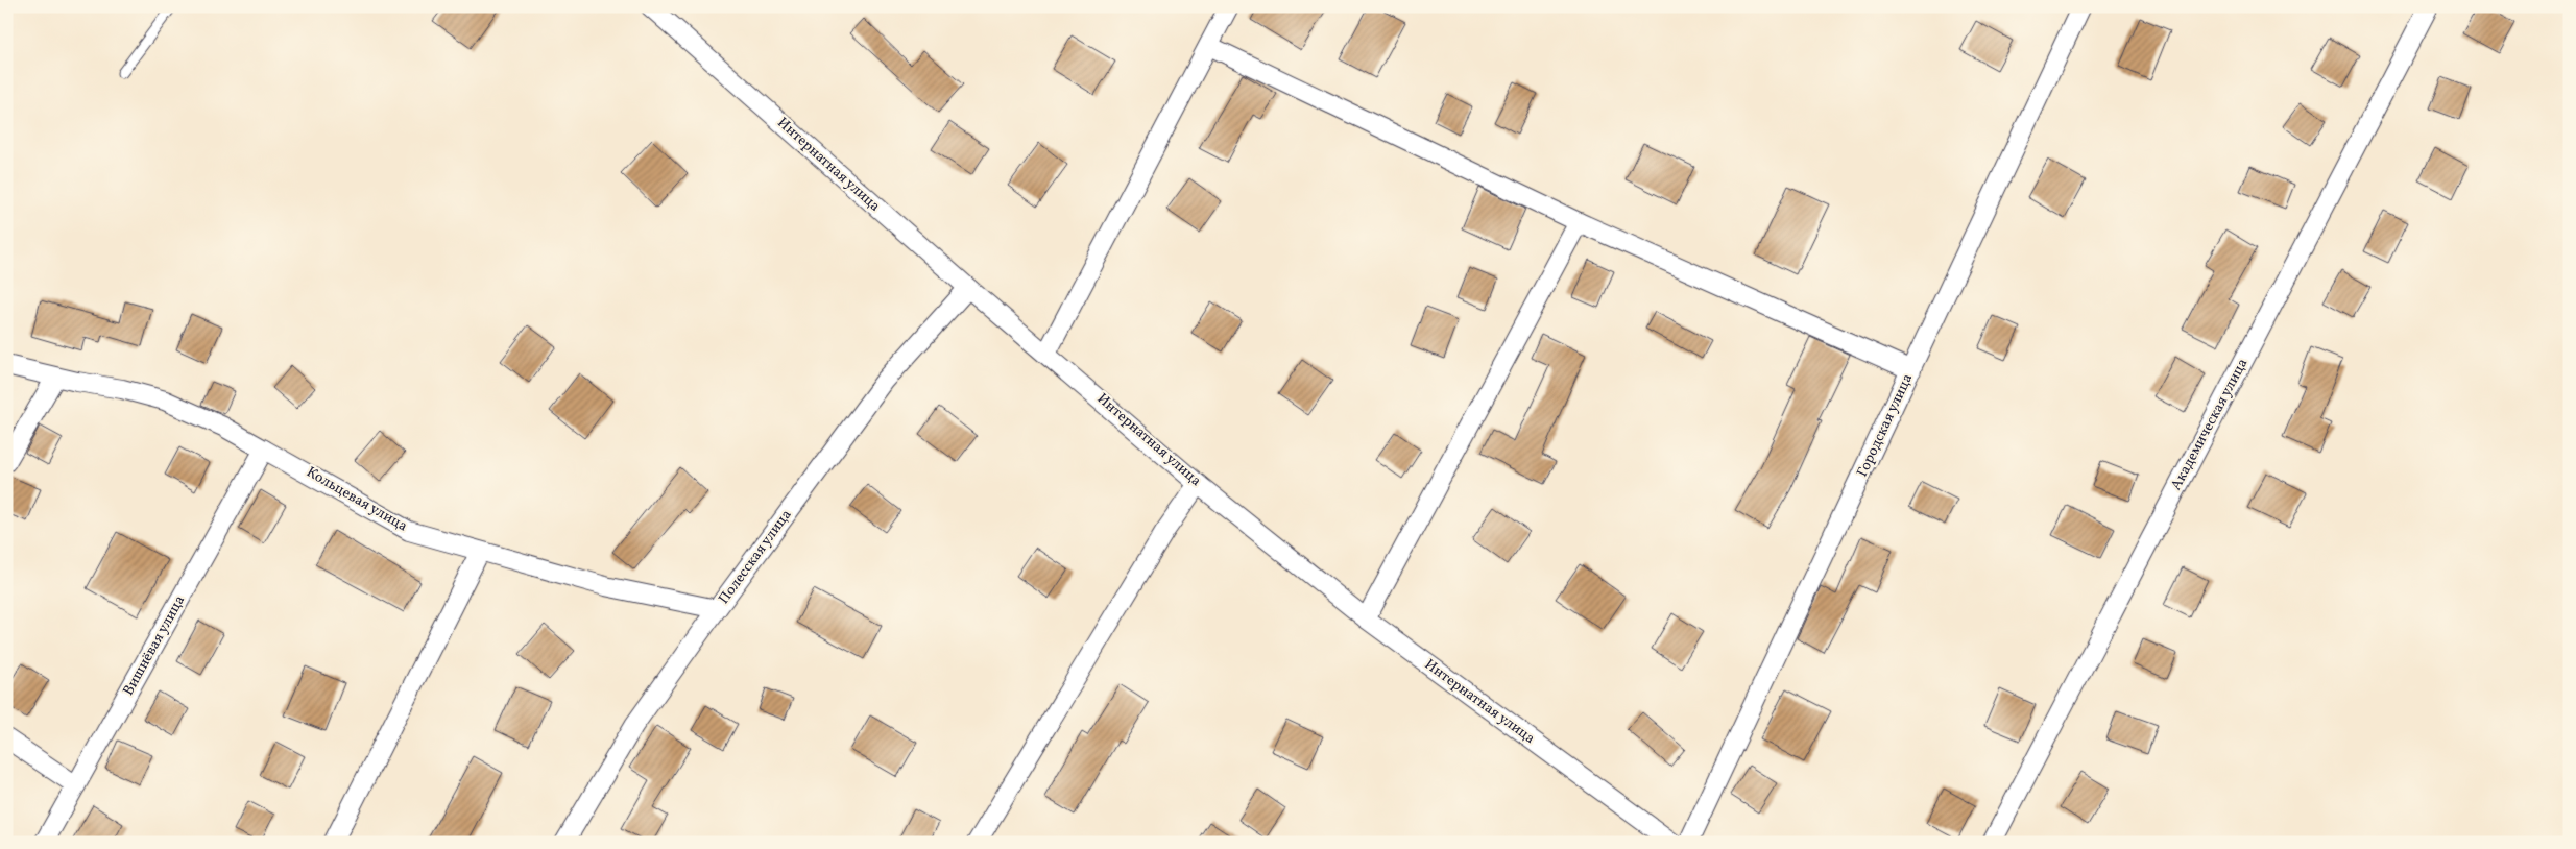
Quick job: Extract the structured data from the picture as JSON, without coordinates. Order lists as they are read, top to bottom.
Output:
{
  "streets": {
    "street": [
      "Интернатная улица",
      "Академическая улица",
      "Городская улица",
      "Кольцевая улица",
      "Полесская улица",
      "Вишнёвая улица"
    ]
  },
  "crossings": [
    ["Интернатная улица", "Полесская улица"],
    ["Кольцевая улица", "Полесская улица"],
    ["Кольцевая улица", "Вишнёвая улица"]
  ]
}
